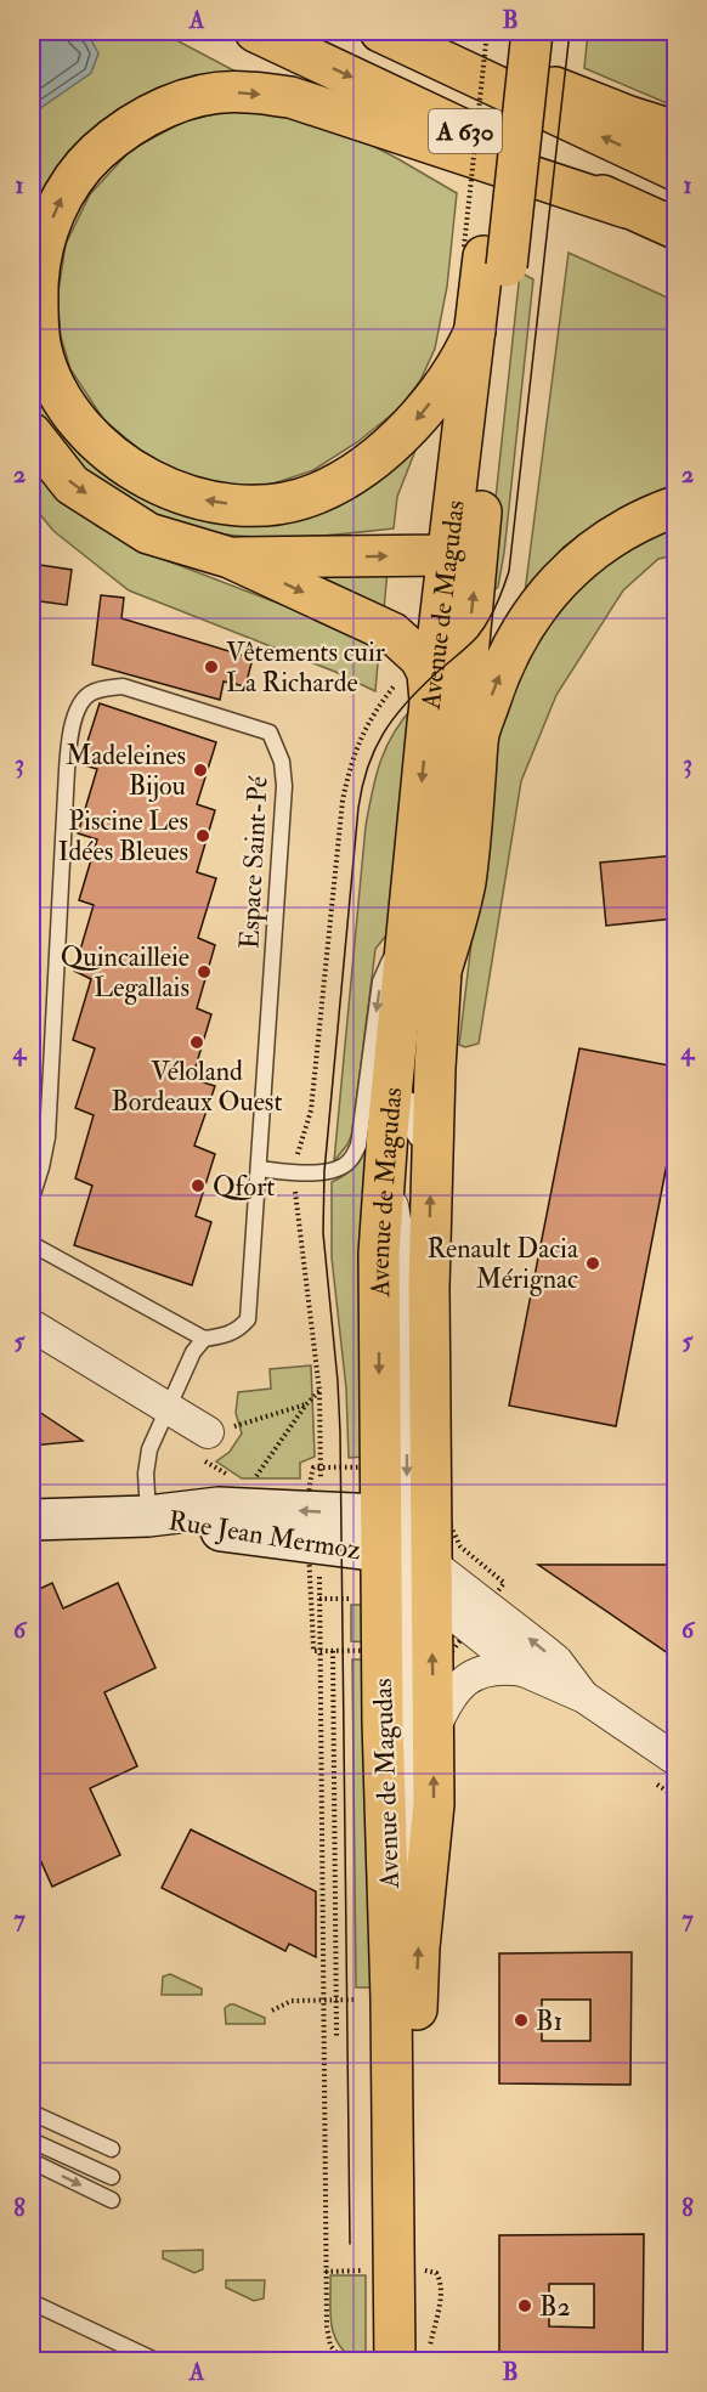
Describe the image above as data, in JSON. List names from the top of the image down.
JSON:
{
  "streets": {
    "main road": ["A 630", "Avenue de Magudas", "Rue Jean Mermoz"],
    "lane": ["Espace Saint-Pé"]
  },
  "crossings": [
    ["Avenue de Magudas", "Rue Jean Mermoz"]
  ],
  "places": [
    "Vêtements cuir La Richarde",
    "Madeleines Bijou",
    "Piscine Les Idées Bleues",
    "Quincailleie Legallais",
    "Véloland Bordeaux Ouest",
    "Qfort",
    "Renault Dacia Mérignac",
    "B1",
    "B2"
  ],
  "grid": {
    "columns": ["A", "B"],
    "rows": [
      "1",
      "2",
      "3",
      "4",
      "5",
      "6",
      "7",
      "8"
    ]
  }
}
